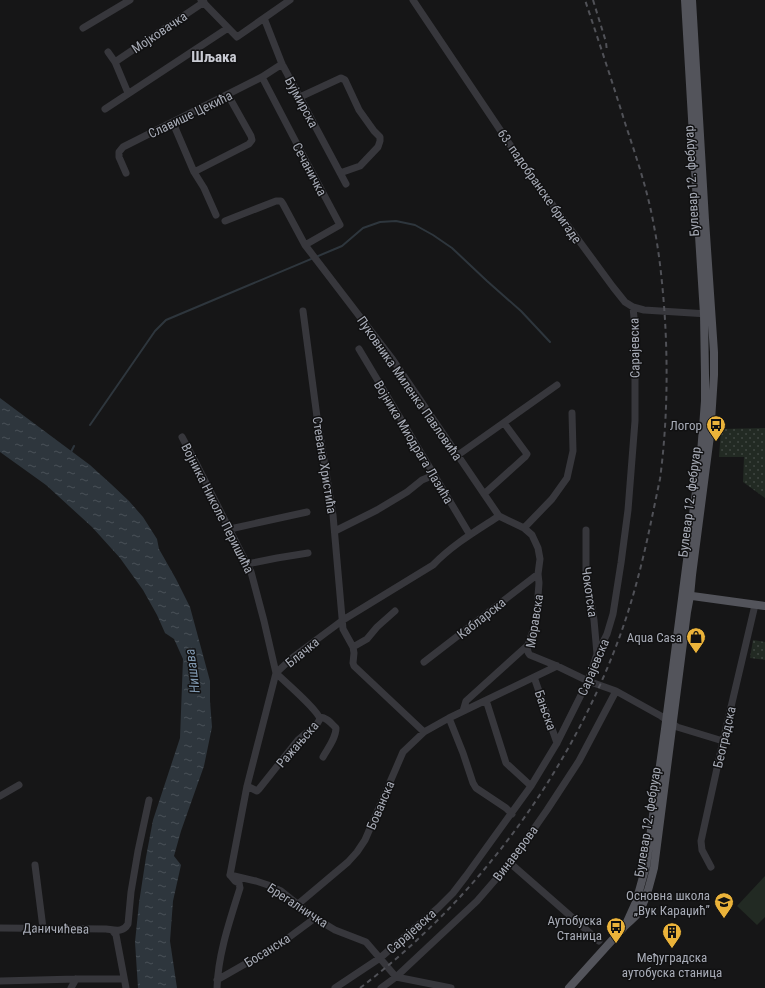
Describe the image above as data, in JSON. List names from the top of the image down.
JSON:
{
  "streets": {
    "main road": ["Булевар 12. фебруар"],
    "street": [
      "Мојковачка",
      "Бујмирска",
      "Славише Цекића",
      "Сечаничка",
      "63. падобранске бригаде",
      "Сарајевска",
      "Пуковника Миленка Павловића",
      "Војника Миодрага Лазића",
      "Стевана Христића",
      "Војника Николе Перишића",
      "Чокотска",
      "Кабларска",
      "Моравска",
      "Блачка",
      "Бањска",
      "Београдска",
      "Ражањска",
      "Бованска",
      "Винаверова",
      "Брегалничка",
      "Даничићева",
      "Босанска"
    ]
  },
  "crossings": [
    ["Бујмирска", "Славише Цекића"],
    ["Славише Цекића", "Сечаничка"],
    ["Сечаничка", "Пуковника Миленка Павловића"],
    ["Булевар 12. фебруар", "Моравска"],
    ["63. падобранске бригаде", "Сарајевска"],
    ["Сарајевска", "Чокотска"],
    ["Сарајевска", "Моравска"],
    ["Сарајевска", "Бањска"],
    ["Сарајевска", "Брегалничка"],
    ["Пуковника Миленка Павловића", "Моравска"],
    ["Пуковника Миленка Павловића", "Блачка"],
    ["Војника Миодрага Лазића", "Блачка"],
    ["Стевана Христића", "Блачка"],
    ["Војника Николе Перишића", "Блачка"],
    ["Војника Николе Перишића", "Ражањска"],
    ["Кабларска", "Моравска"],
    ["Моравска", "Блачка"],
    ["Моравска", "Београдска"],
    ["Моравска", "Бованска"],
    ["Моравска", "Винаверова"],
    ["Блачка", "Ражањска"],
    ["Блачка", "Брегалничка"],
    ["Бањска", "Бованска"],
    ["Бованска", "Брегалничка"],
    ["Винаверова", "Брегалничка"],
    ["Брегалничка", "Босанска"]
  ],
  "districts": ["Шљака"],
  "water": ["Нишава"],
  "places": {
    "bus stop": ["Логор", "Аутобуска Станица"],
    "shop": ["Aqua Casa"],
    "school or university": ["Основна школа „Вук Караџић”"],
    "building": ["Међуградска аутобуска станица"]
  }
}
